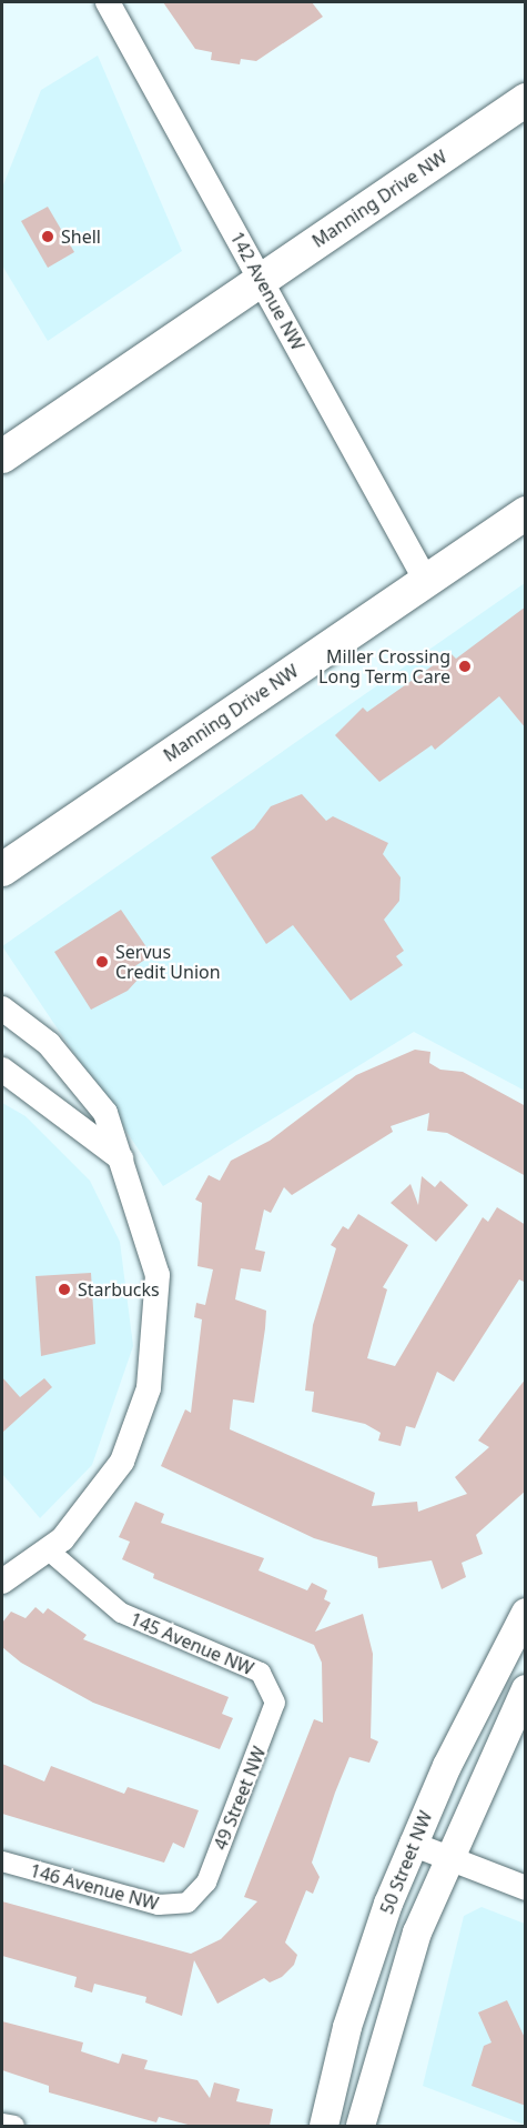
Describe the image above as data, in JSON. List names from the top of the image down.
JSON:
{
  "streets": {
    "main road": ["Manning Drive NW", "50 Street NW"],
    "street": [
      "142 Avenue NW",
      "145 Avenue NW",
      "49 Street NW",
      "146 Avenue NW"
    ]
  },
  "crossings": [
    ["Manning Drive NW", "142 Avenue NW"],
    ["145 Avenue NW", "49 Street NW"],
    ["49 Street NW", "146 Avenue NW"]
  ],
  "places": [
    "Shell",
    "Miller Crossing Long Term Care",
    "Servus Credit Union",
    "Starbucks"
  ]
}
